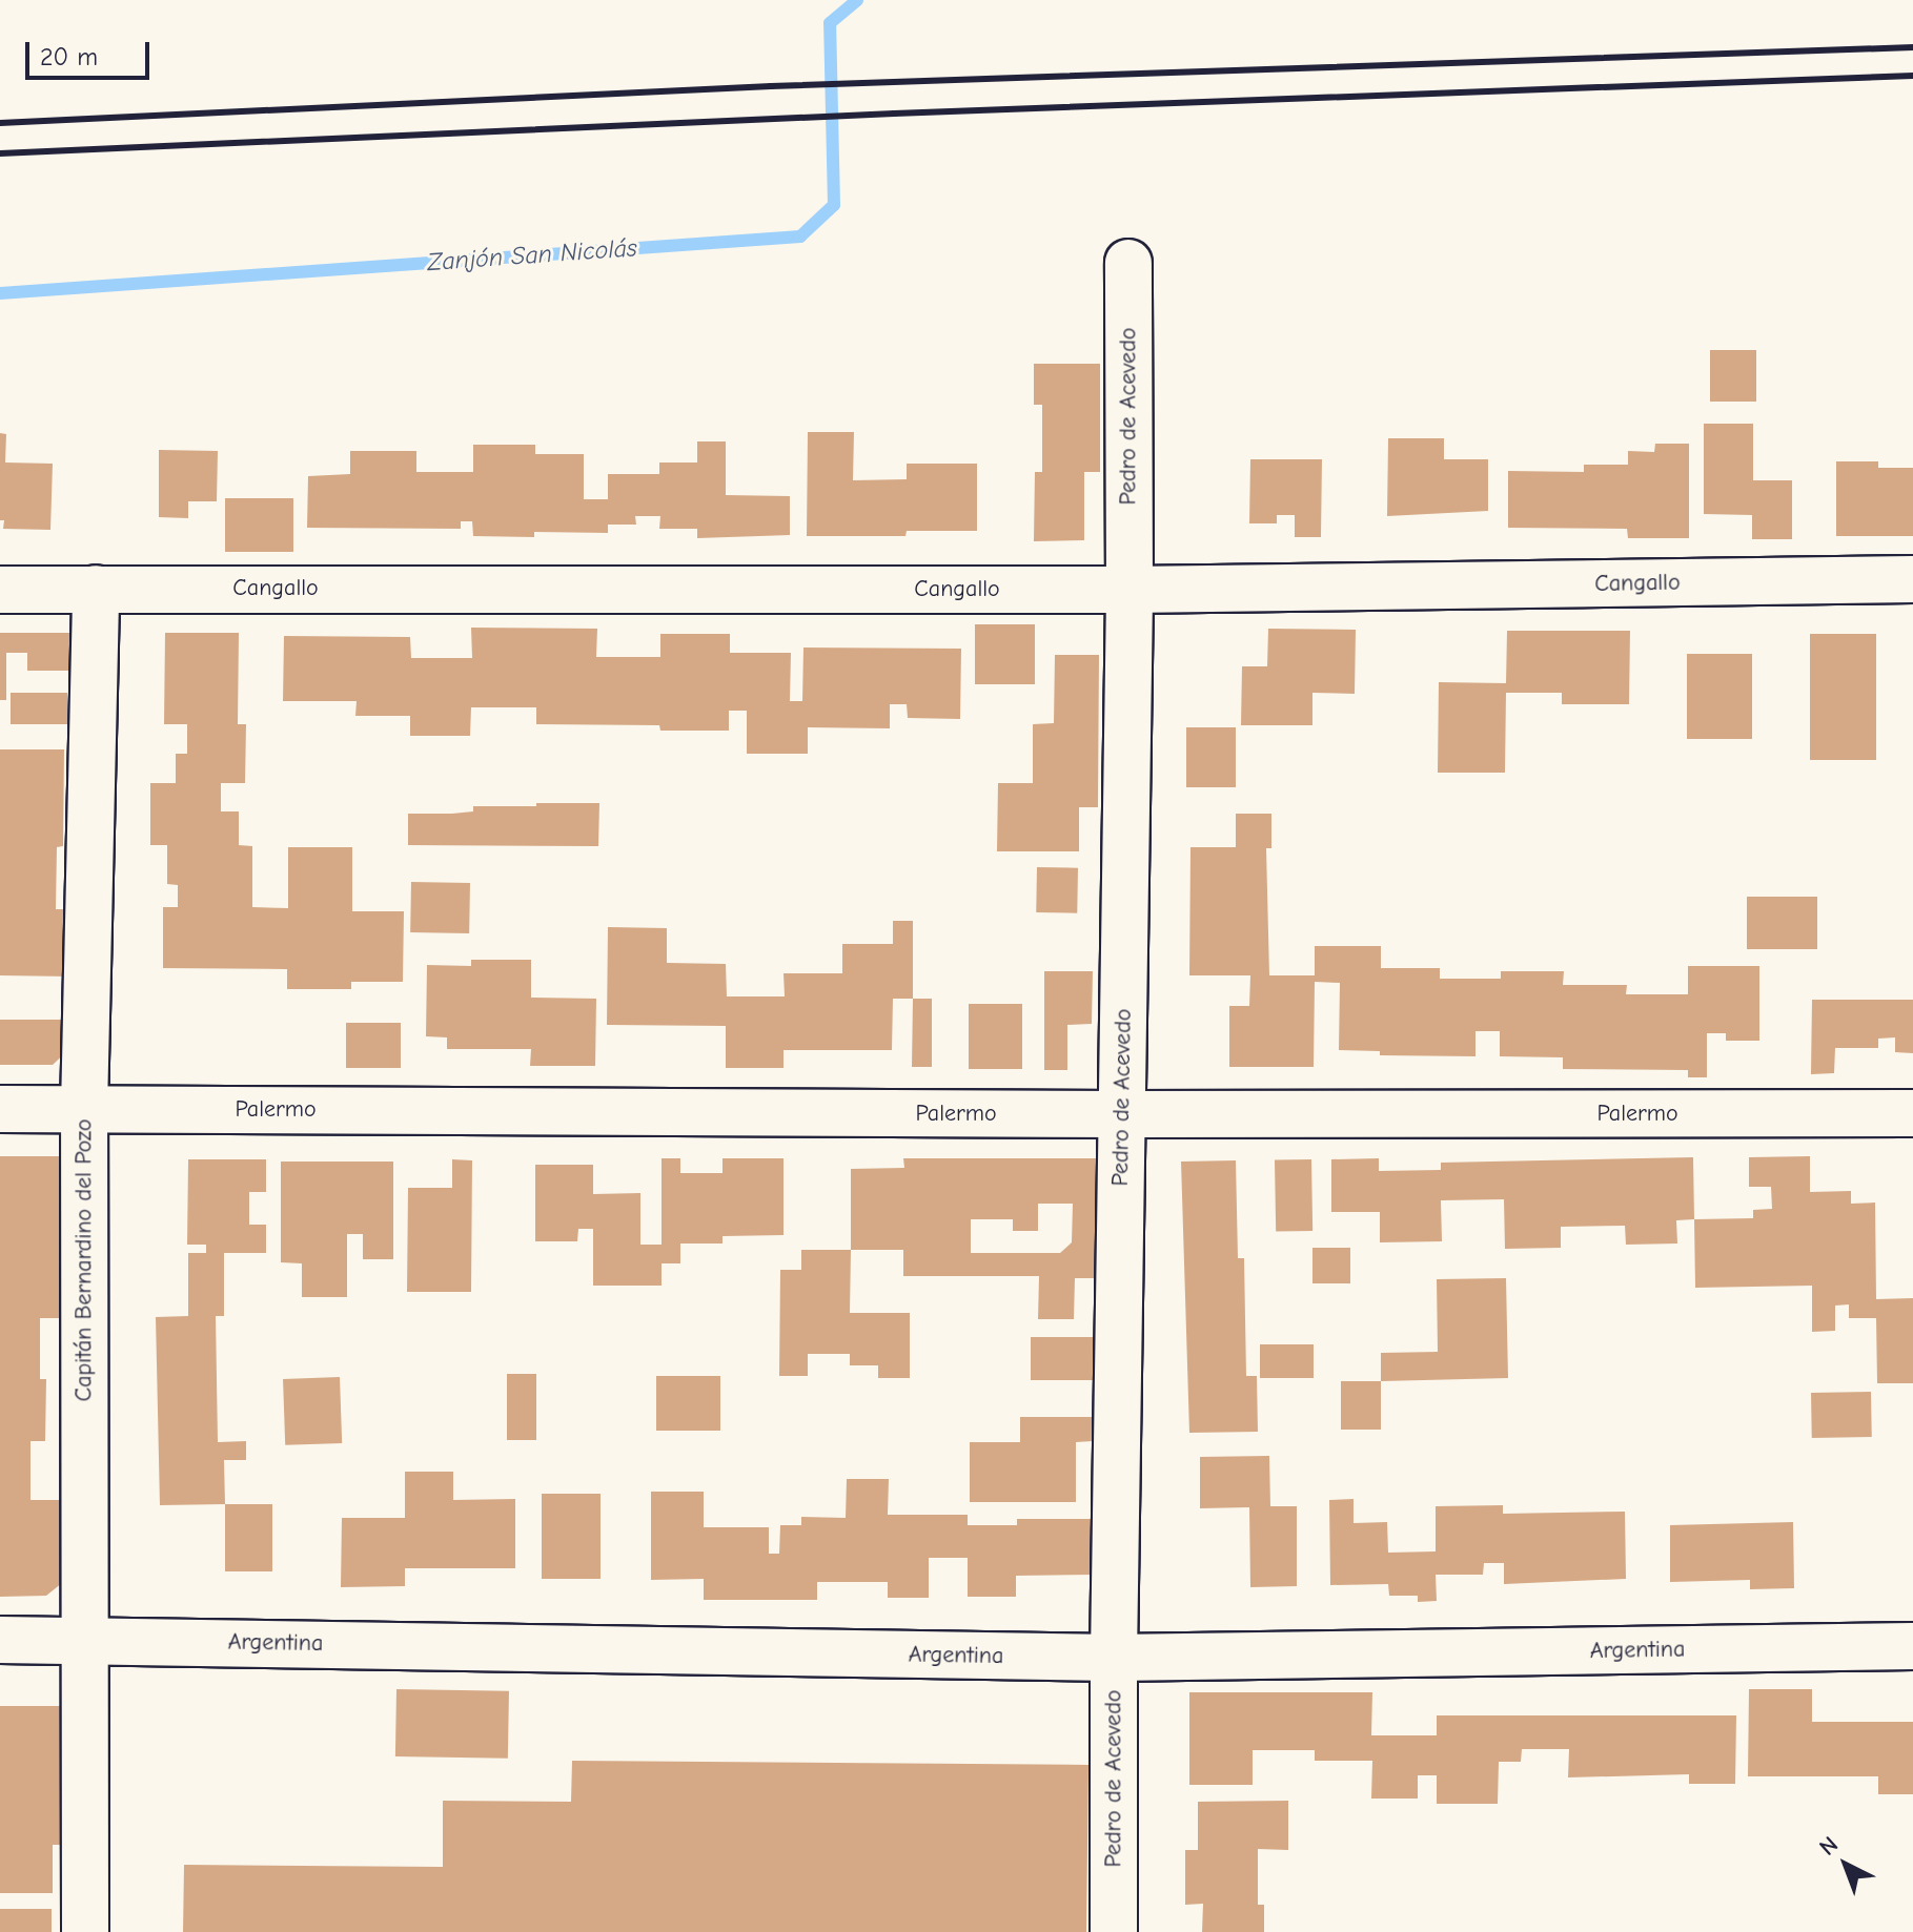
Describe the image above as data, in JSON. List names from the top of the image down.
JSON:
{
  "streets": {
    "street": [
      "Pedro de Acevedo",
      "Cangallo",
      "Palermo",
      "Capitán Bernardino del Pozo",
      "Argentina"
    ]
  },
  "crossings": [
    ["Pedro de Acevedo", "Cangallo"],
    ["Pedro de Acevedo", "Palermo"],
    ["Pedro de Acevedo", "Argentina"],
    ["Cangallo", "Capitán Bernardino del Pozo"],
    ["Palermo", "Capitán Bernardino del Pozo"],
    ["Capitán Bernardino del Pozo", "Argentina"]
  ],
  "water": ["Zanjón San Nicolás"],
  "scale_bar": "20 m",
  "north": "top left"
}
